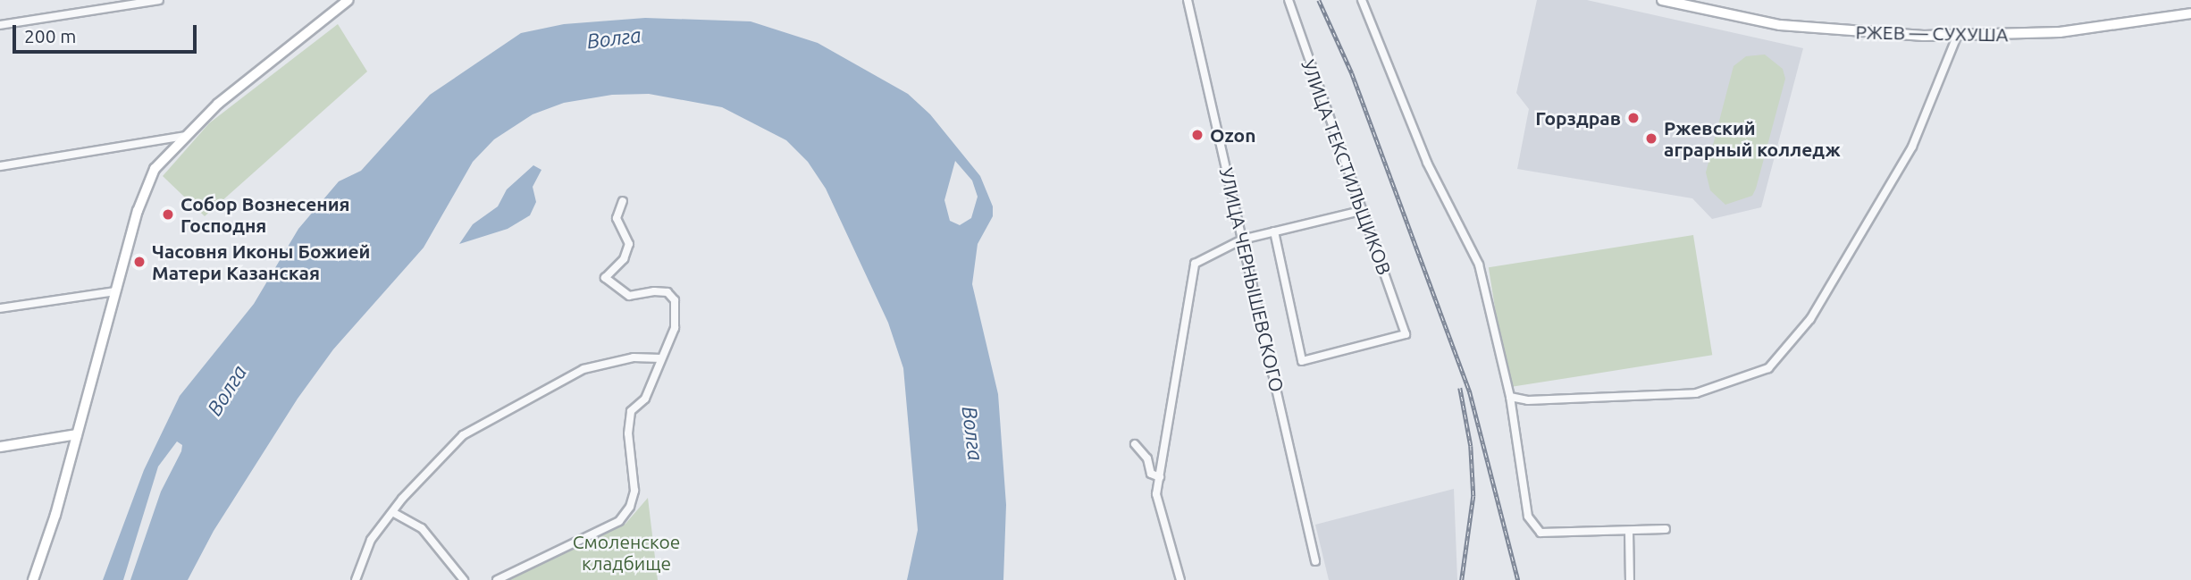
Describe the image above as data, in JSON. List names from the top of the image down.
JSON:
{
  "streets": {
    "main road": ["РЖЕВ — СУХУША"],
    "street": ["УЛИЦА ТЕКСТИЛЬЩИКОВ", "УЛИЦА ЧЕРНЫШЕВСКОГО"]
  },
  "water": ["Волга"],
  "parks": ["Смоленское кладбище"],
  "places": [
    "Горздрав",
    "Ozon",
    "Ржевский аграрный колледж",
    "Собор Вознесения Господня",
    "Часовня Иконы Божией Матери Казанская"
  ],
  "scale_bar": "200 m"
}
